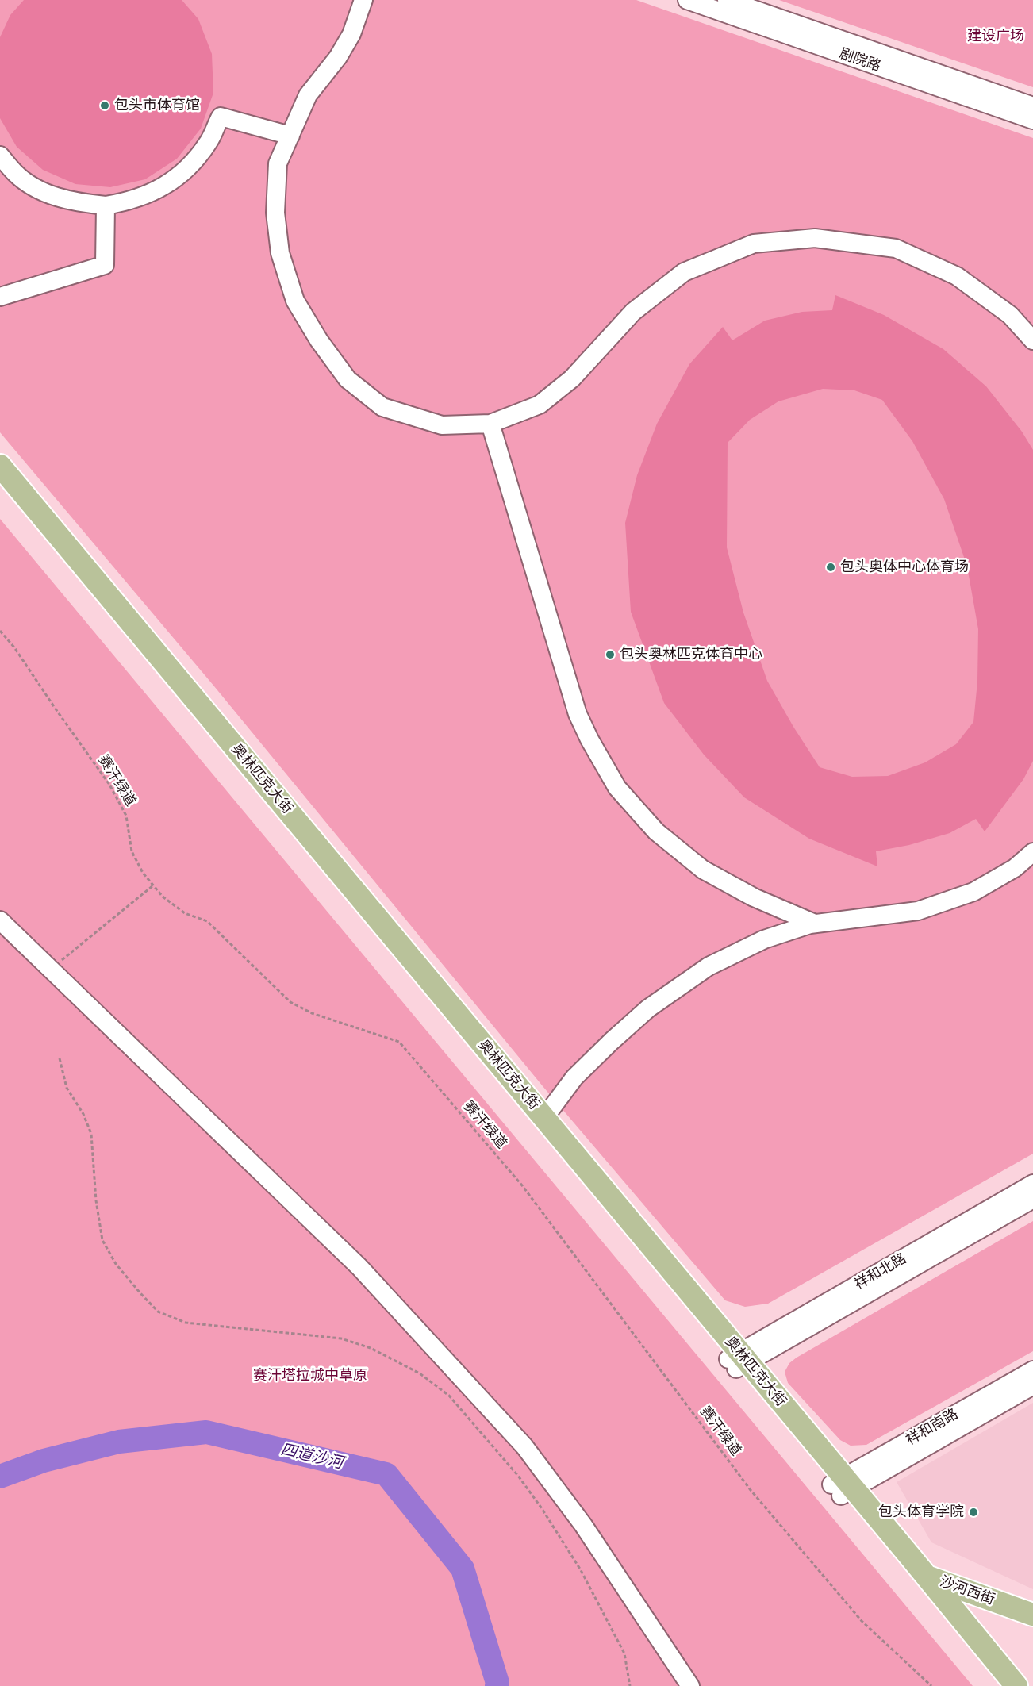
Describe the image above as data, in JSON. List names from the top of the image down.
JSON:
{
  "streets": {
    "main road": ["奥林匹克大街", "沙河西街"],
    "street": ["剧院路", "祥和北路", "祥和南路"],
    "path": ["赛汗绿道"]
  },
  "crossings": [
    ["奥林匹克大街", "祥和北路"],
    ["奥林匹克大街", "祥和南路"],
    ["奥林匹克大街", "沙河西街"]
  ],
  "water": ["四道沙河"],
  "parks": ["建设广场", "赛汗塔拉城中草原"],
  "places": [
    "包头市体育馆",
    "包头奥体中心体育场",
    "包头奥林匹克体育中心",
    "包头体育学院"
  ]
}
